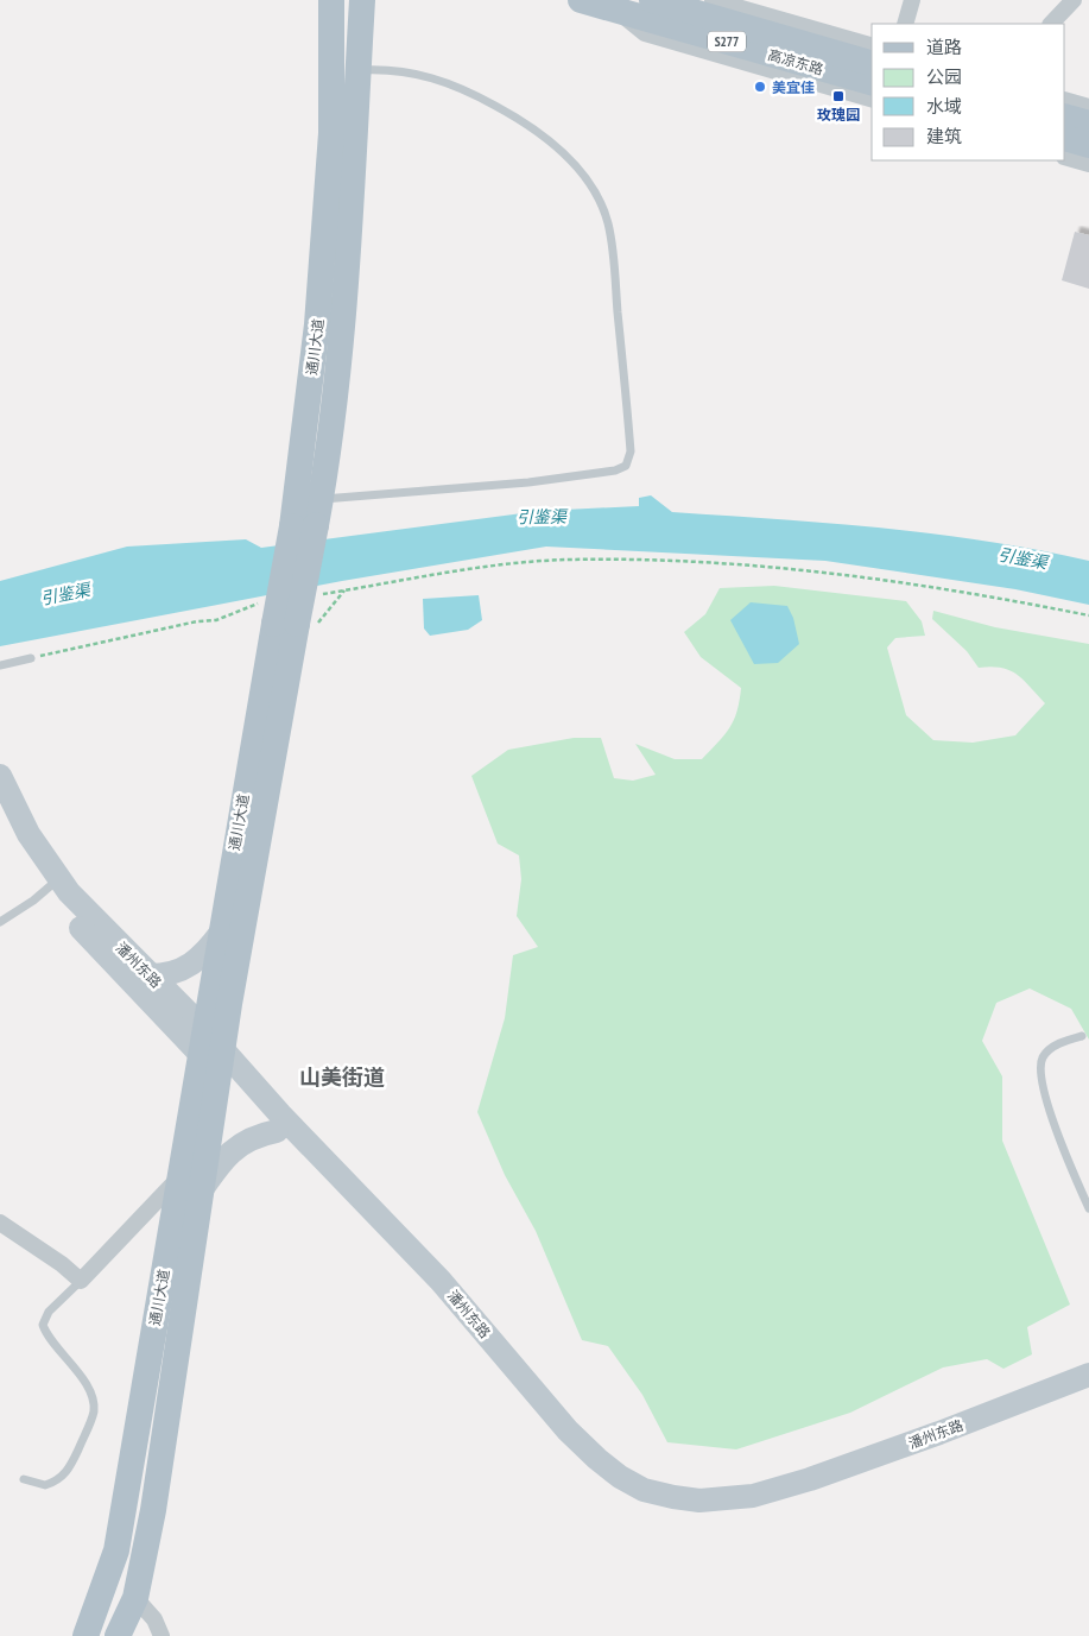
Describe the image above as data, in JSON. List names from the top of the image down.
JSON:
{
  "streets": {
    "main road": [
      "S277",
      "高凉东路",
      "通川大道",
      "潘州东路"
    ]
  },
  "crossings": [
    ["通川大道", "潘州东路"]
  ],
  "districts": ["山美街道"],
  "water": ["引鉴渠"],
  "places": {
    "other": ["美宜佳"],
    "transit": ["玫瑰园"]
  },
  "legend": [
    "道路",
    "公园",
    "水域",
    "建筑"
  ]
}
